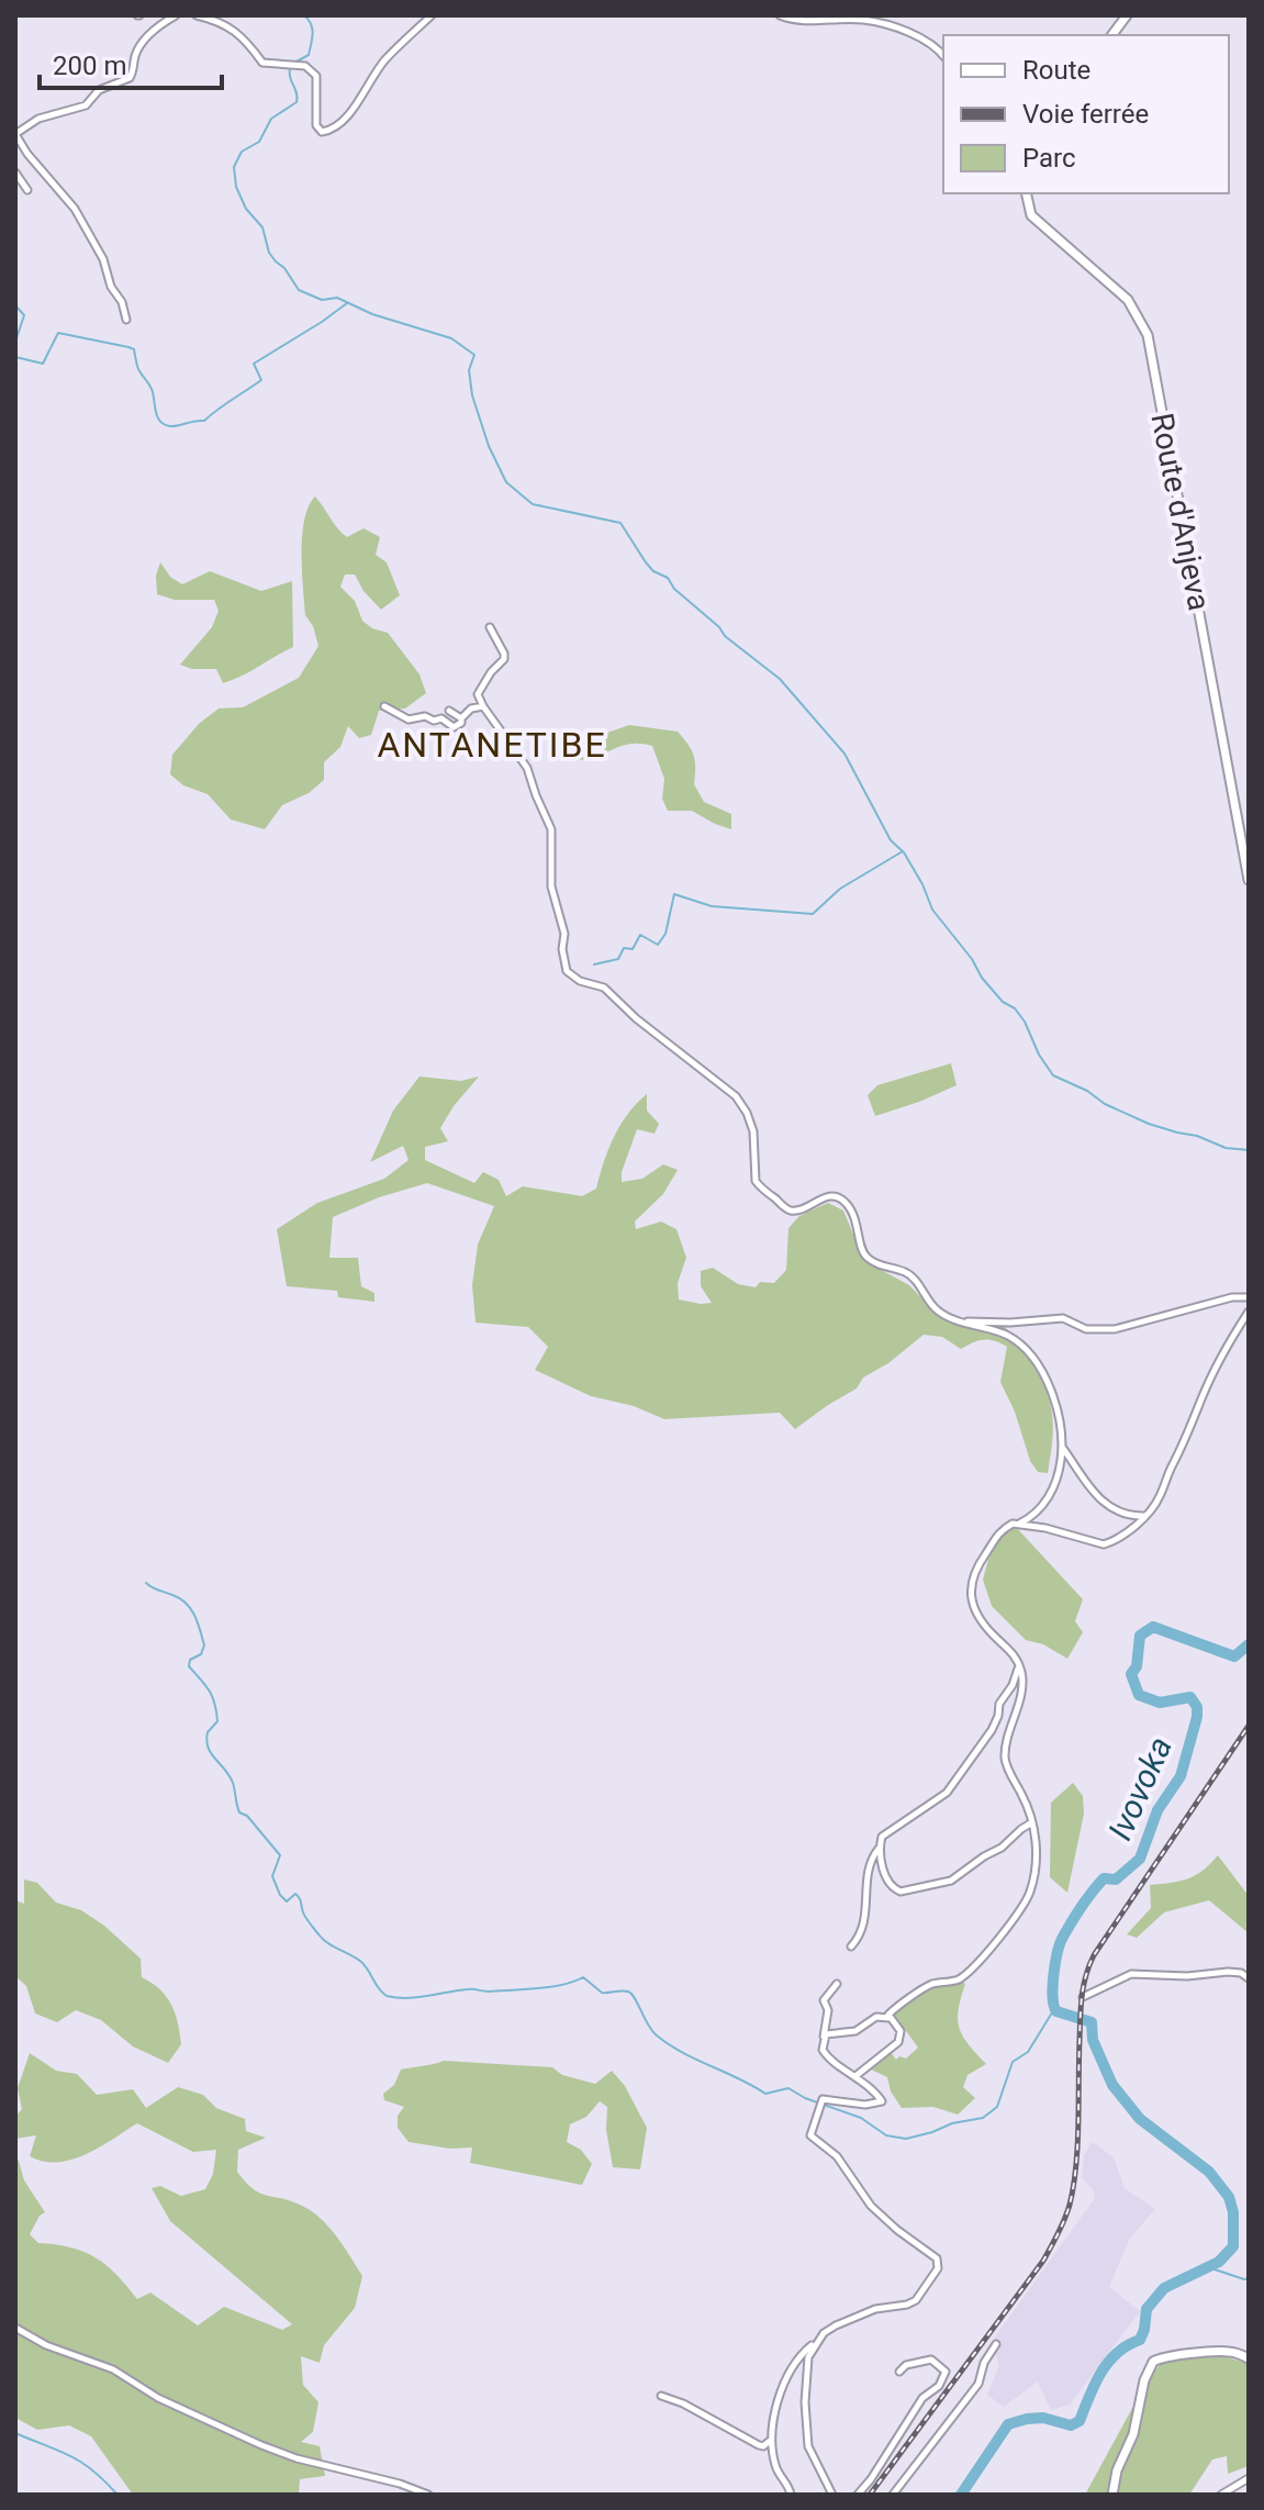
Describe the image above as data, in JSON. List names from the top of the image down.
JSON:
{
  "streets": {
    "street": ["Route d'Anjeva"]
  },
  "districts": ["ANTANETIBE"],
  "water": ["Ivovoka"],
  "legend": ["Route", "Voie ferrée", "Parc"],
  "scale_bar": "200 m"
}
